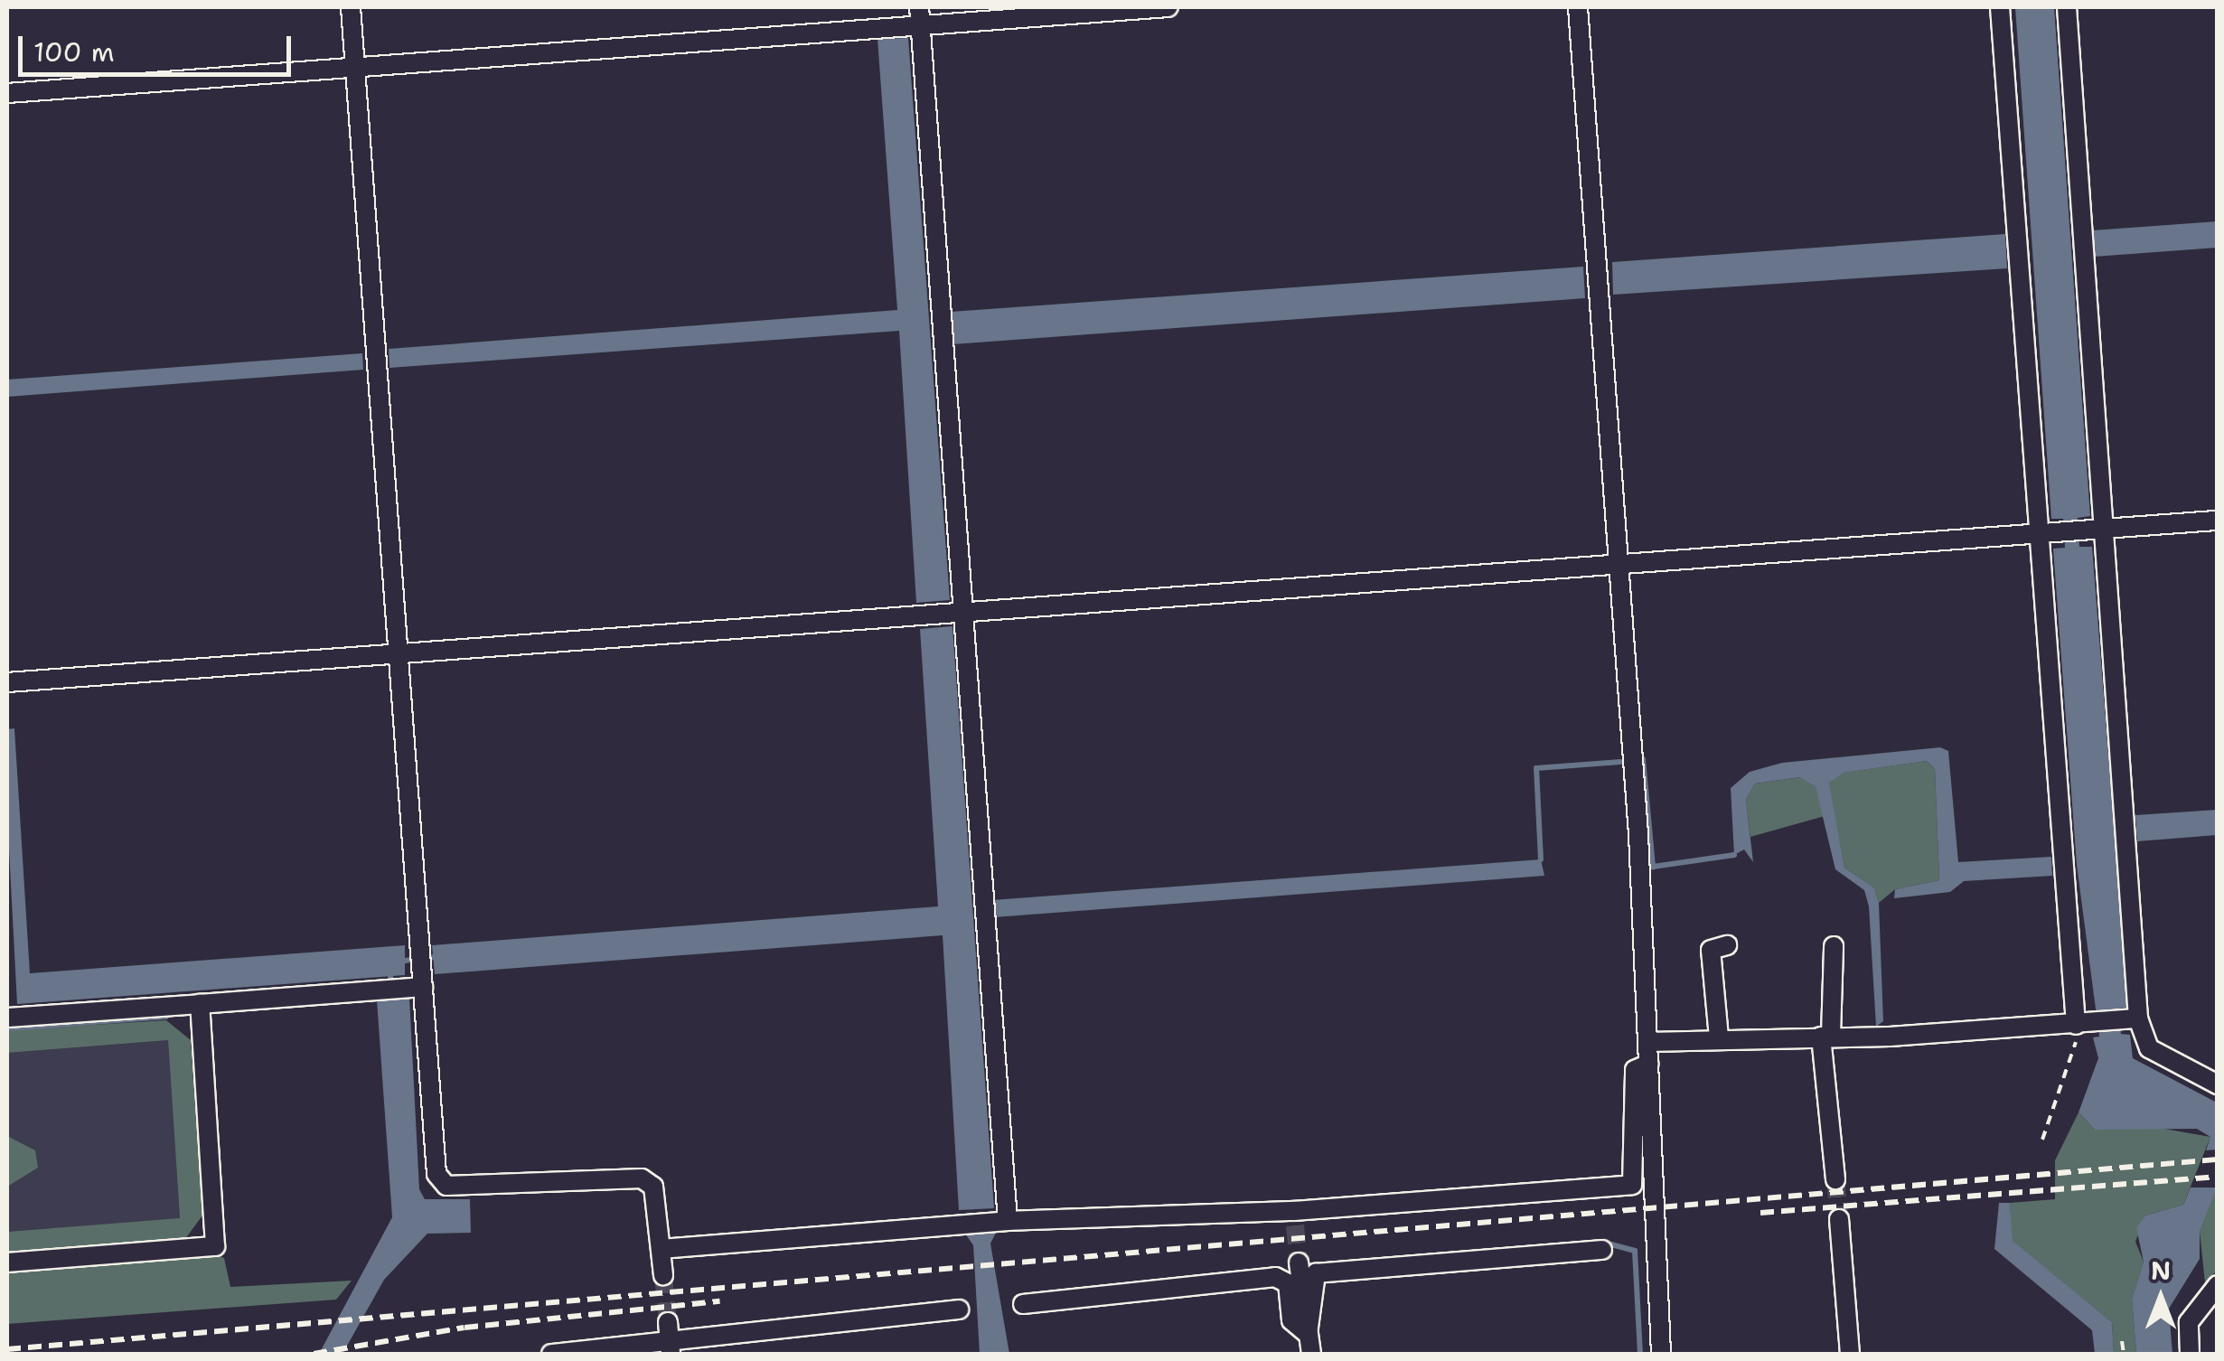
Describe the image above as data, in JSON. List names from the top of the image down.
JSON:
{
  "scale_bar": "100 m",
  "north": "top"
}
